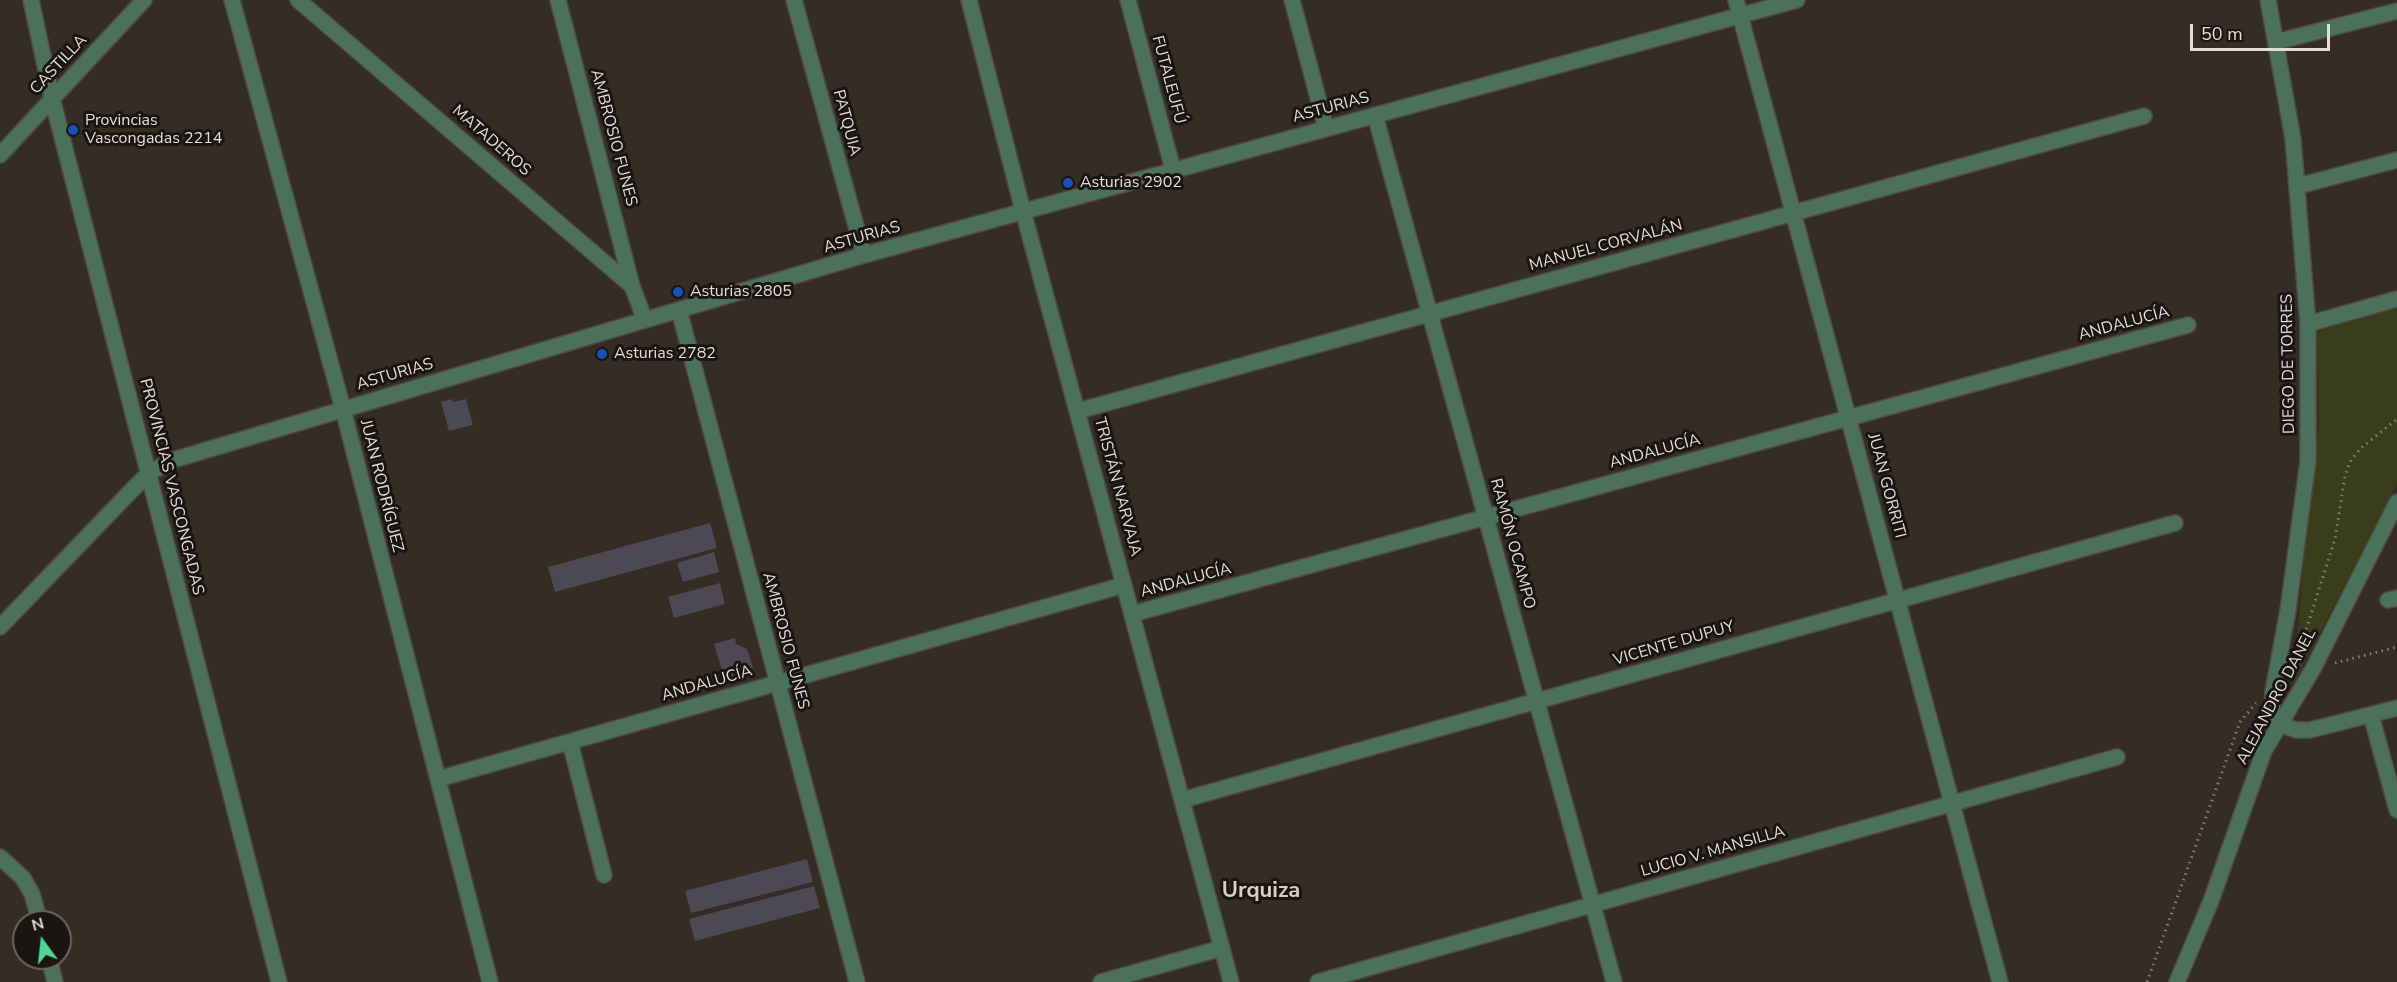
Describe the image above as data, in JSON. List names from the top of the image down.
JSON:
{
  "streets": {
    "street": [
      "CASTILLA",
      "FUTALEUFÚ",
      "ASTURIAS",
      "PATQUIA",
      "AMBROSIO FUNES",
      "MATADEROS",
      "MANUEL CORVALÁN",
      "ANDALUCÍA",
      "DIEGO DE TORRES",
      "JUAN RODRÍGUEZ",
      "JUAN GORRITI",
      "PROVINCIAS VASCONGADAS",
      "TRISTÁN NARVAJA",
      "RAMÓN OCAMPO",
      "VICENTE DUPUY",
      "ALEJANDRO DANEL",
      "LUCIO V. MANSILLA"
    ]
  },
  "crossings": [
    ["CASTILLA", "PROVINCIAS VASCONGADAS"],
    ["FUTALEUFÚ", "ASTURIAS"],
    ["ASTURIAS", "PATQUIA"],
    ["ASTURIAS", "AMBROSIO FUNES"],
    ["ASTURIAS", "MATADEROS"],
    ["ASTURIAS", "JUAN RODRÍGUEZ"],
    ["ASTURIAS", "JUAN GORRITI"],
    ["ASTURIAS", "PROVINCIAS VASCONGADAS"],
    ["ASTURIAS", "TRISTÁN NARVAJA"],
    ["ASTURIAS", "RAMÓN OCAMPO"],
    ["AMBROSIO FUNES", "MATADEROS"],
    ["AMBROSIO FUNES", "ANDALUCÍA"],
    ["MANUEL CORVALÁN", "JUAN GORRITI"],
    ["MANUEL CORVALÁN", "TRISTÁN NARVAJA"],
    ["MANUEL CORVALÁN", "RAMÓN OCAMPO"],
    ["ANDALUCÍA", "JUAN RODRÍGUEZ"],
    ["ANDALUCÍA", "JUAN GORRITI"],
    ["ANDALUCÍA", "TRISTÁN NARVAJA"],
    ["ANDALUCÍA", "RAMÓN OCAMPO"],
    ["DIEGO DE TORRES", "ALEJANDRO DANEL"],
    ["JUAN GORRITI", "VICENTE DUPUY"],
    ["JUAN GORRITI", "LUCIO V. MANSILLA"],
    ["TRISTÁN NARVAJA", "VICENTE DUPUY"],
    ["RAMÓN OCAMPO", "VICENTE DUPUY"],
    ["RAMÓN OCAMPO", "LUCIO V. MANSILLA"]
  ],
  "districts": ["Urquiza"],
  "places": [
    "Provincias Vascongadas 2214",
    "Asturias 2902",
    "Asturias 2805",
    "Asturias 2782"
  ],
  "scale_bar": "50 m",
  "north": "top"
}
